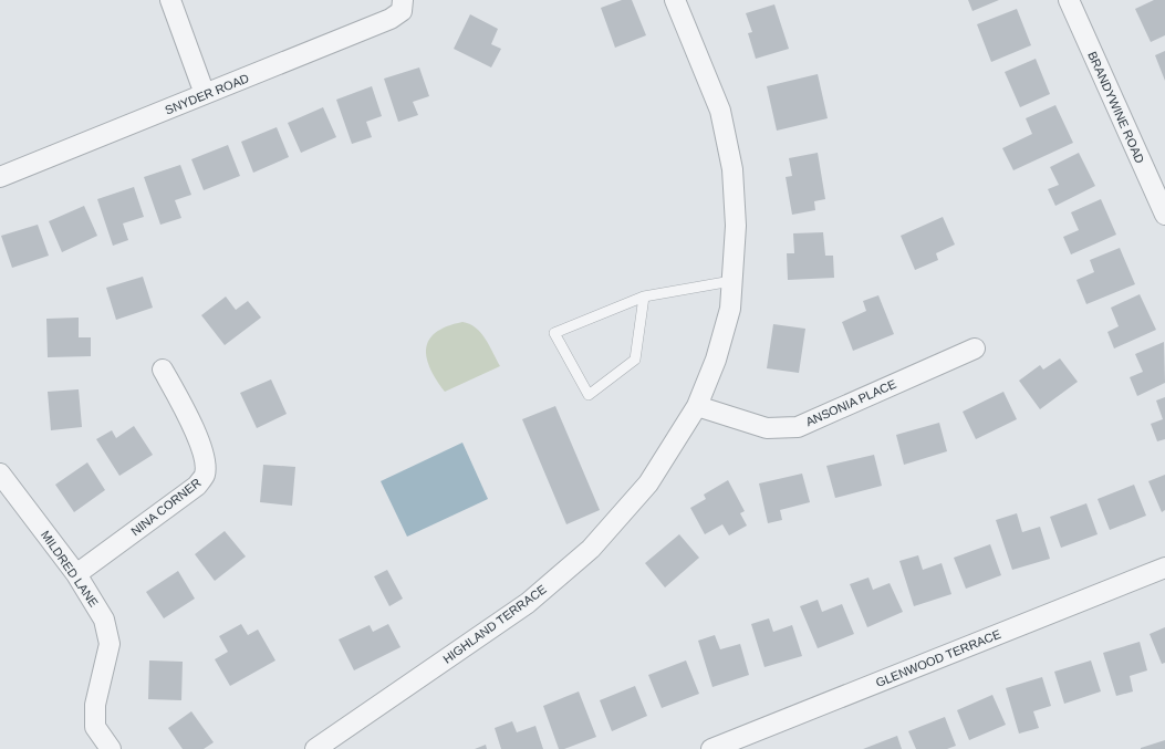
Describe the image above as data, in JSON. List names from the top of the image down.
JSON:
{
  "streets": {
    "street": [
      "SNYDER ROAD",
      "BRANDYWINE ROAD",
      "ANSONIA PLACE",
      "NINA CORNER",
      "MILDRED LANE",
      "HIGHLAND TERRACE",
      "GLENWOOD TERRACE"
    ]
  },
  "crossings": [
    ["ANSONIA PLACE", "HIGHLAND TERRACE"],
    ["NINA CORNER", "MILDRED LANE"]
  ]
}
